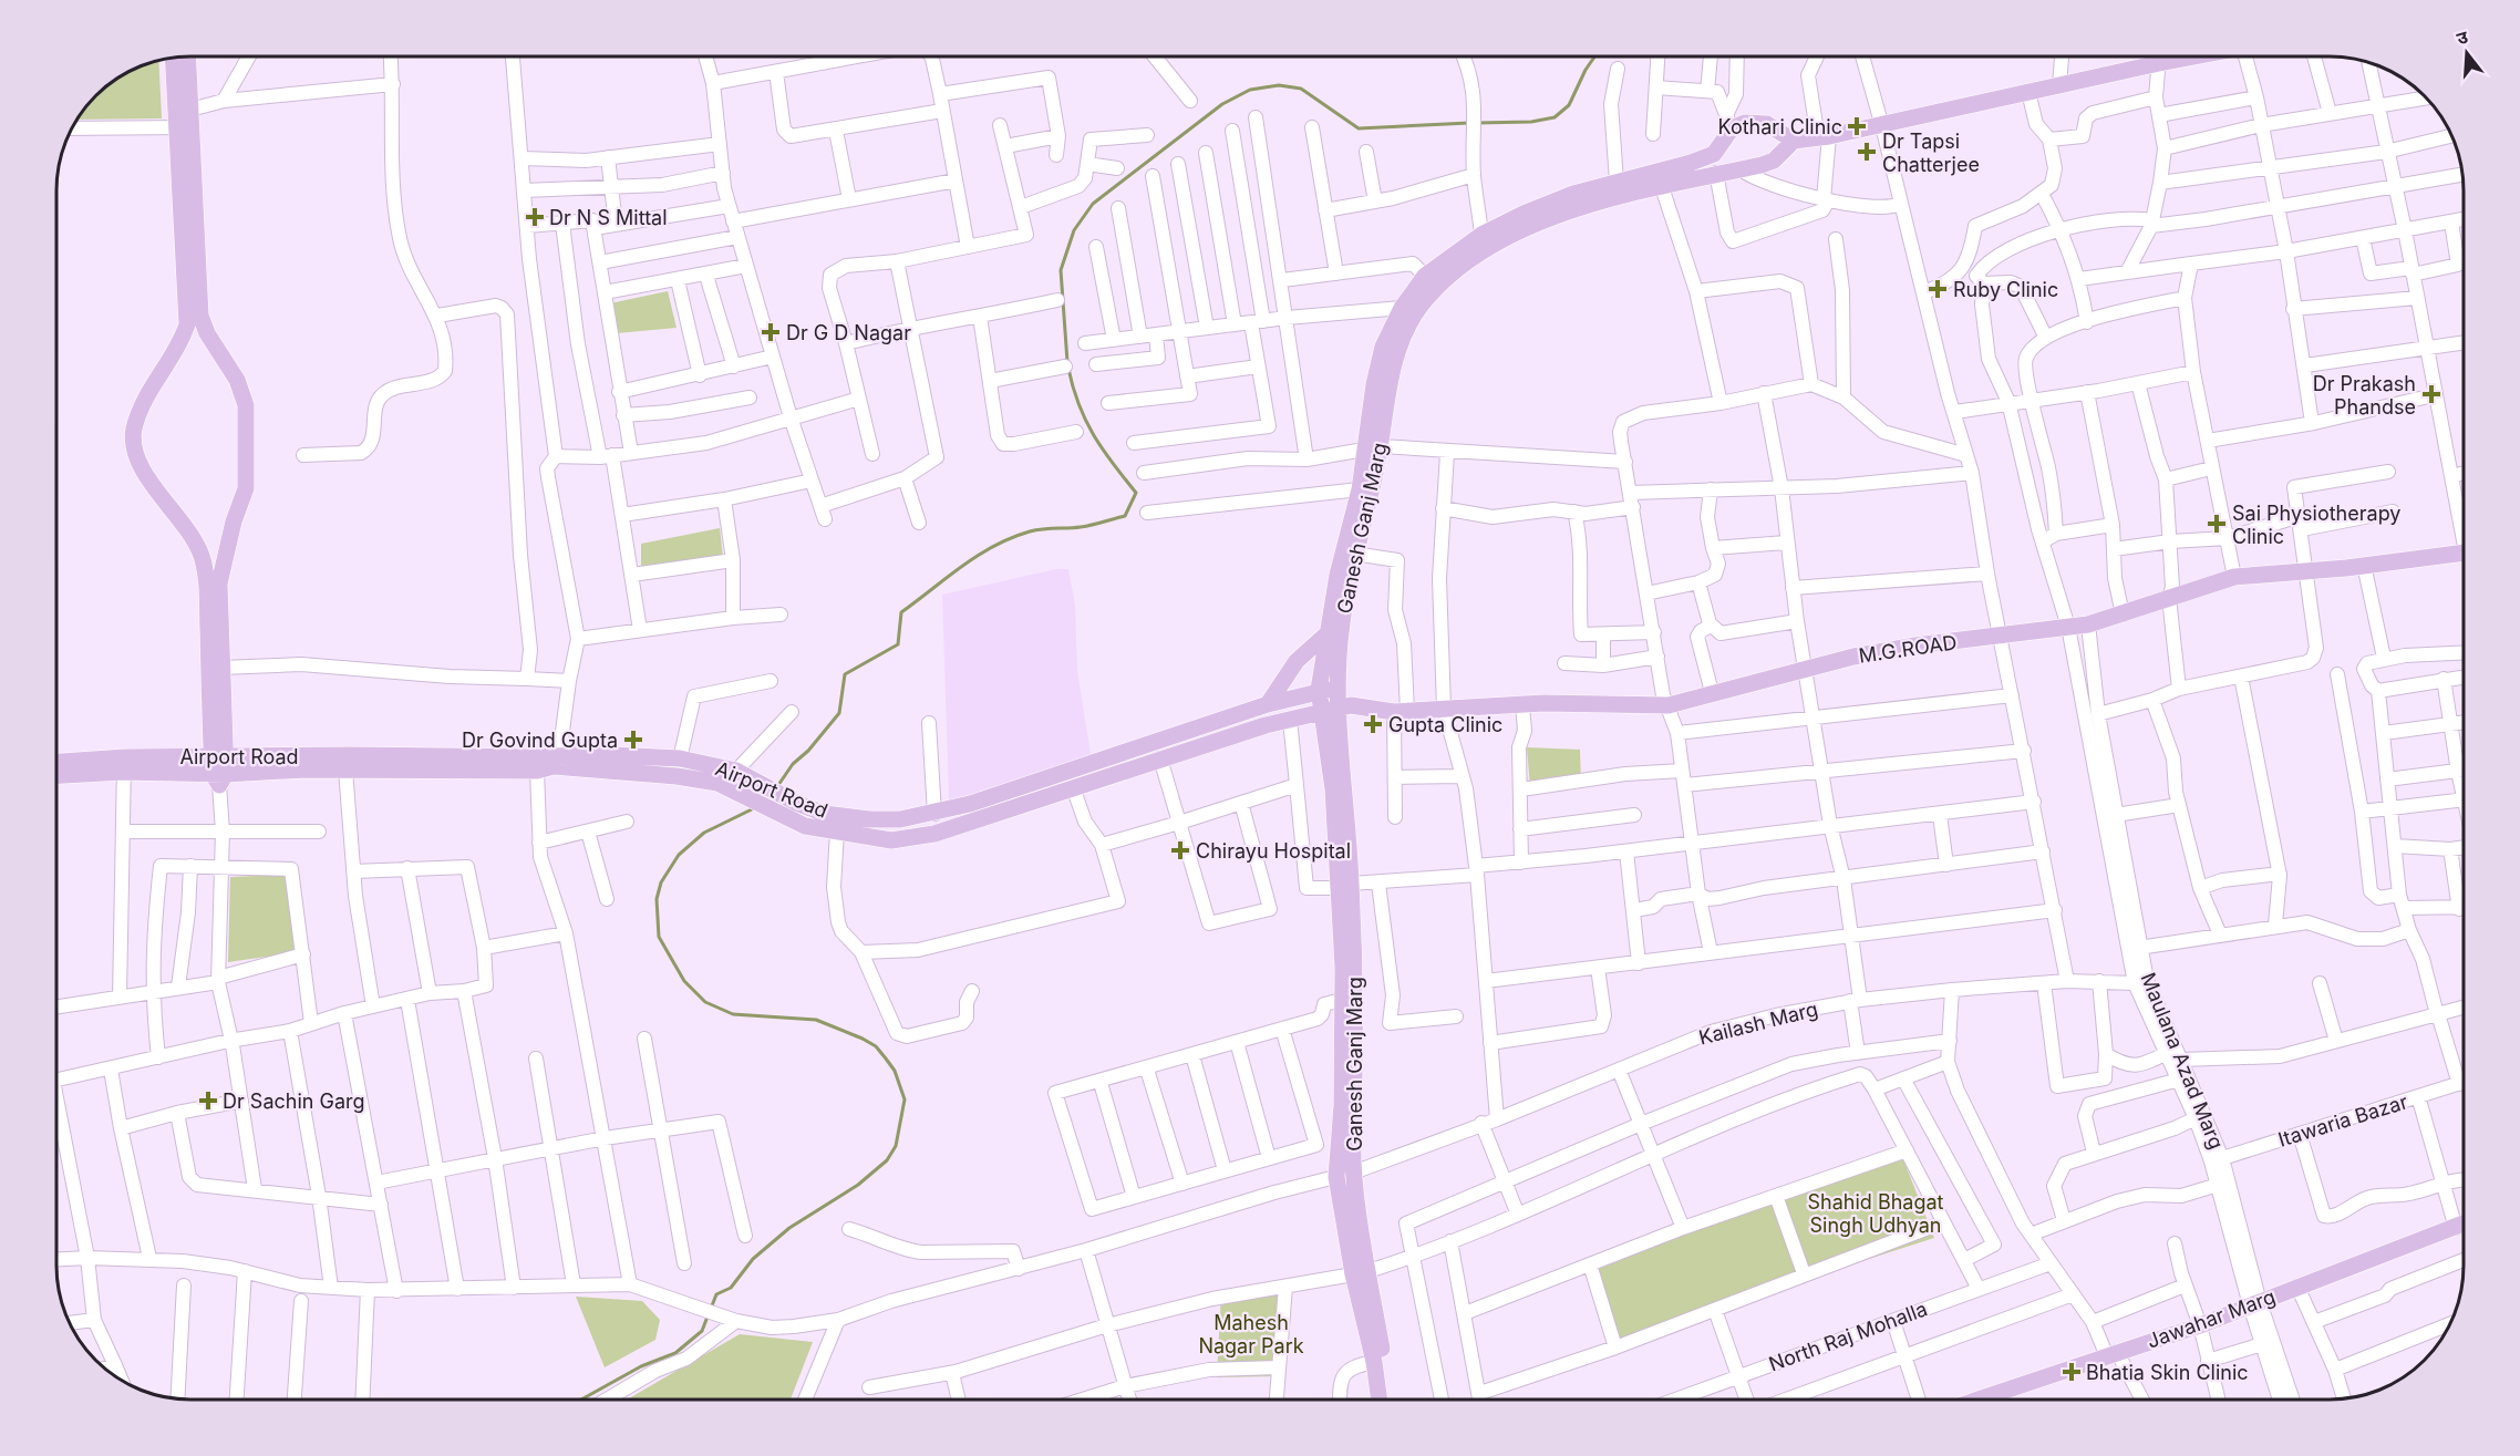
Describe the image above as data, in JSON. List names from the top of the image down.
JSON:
{
  "streets": {
    "main road": [
      "Ganesh Ganj Marg",
      "M.G.ROAD",
      "Airport Road",
      "Jawahar Marg"
    ],
    "street": [
      "Kailash Marg",
      "Maulana Azad Marg",
      "Itawaria Bazar",
      "North Raj Mohalla"
    ]
  },
  "crossings": [
    ["Ganesh Ganj Marg", "M.G.ROAD"],
    ["Ganesh Ganj Marg", "Airport Road"],
    ["Ganesh Ganj Marg", "Kailash Marg"],
    ["M.G.ROAD", "Airport Road"],
    ["M.G.ROAD", "Maulana Azad Marg"],
    ["Kailash Marg", "Maulana Azad Marg"],
    ["Maulana Azad Marg", "Itawaria Bazar"],
    ["Maulana Azad Marg", "Jawahar Marg"]
  ],
  "parks": ["Shahid Bhagat Singh Udhyan", "Mahesh Nagar Park"],
  "places": {
    "health": [
      "Kothari Clinic",
      "Dr Tapsi Chatterjee",
      "Dr N S Mittal",
      "Ruby Clinic",
      "Dr G D Nagar",
      "Dr Prakash Phandse",
      "Sai Physiotherapy Clinic",
      "Gupta Clinic",
      "Dr Govind Gupta",
      "Chirayu Hospital",
      "Dr Sachin Garg",
      "Bhatia Skin Clinic"
    ]
  },
  "north": "top"
}
